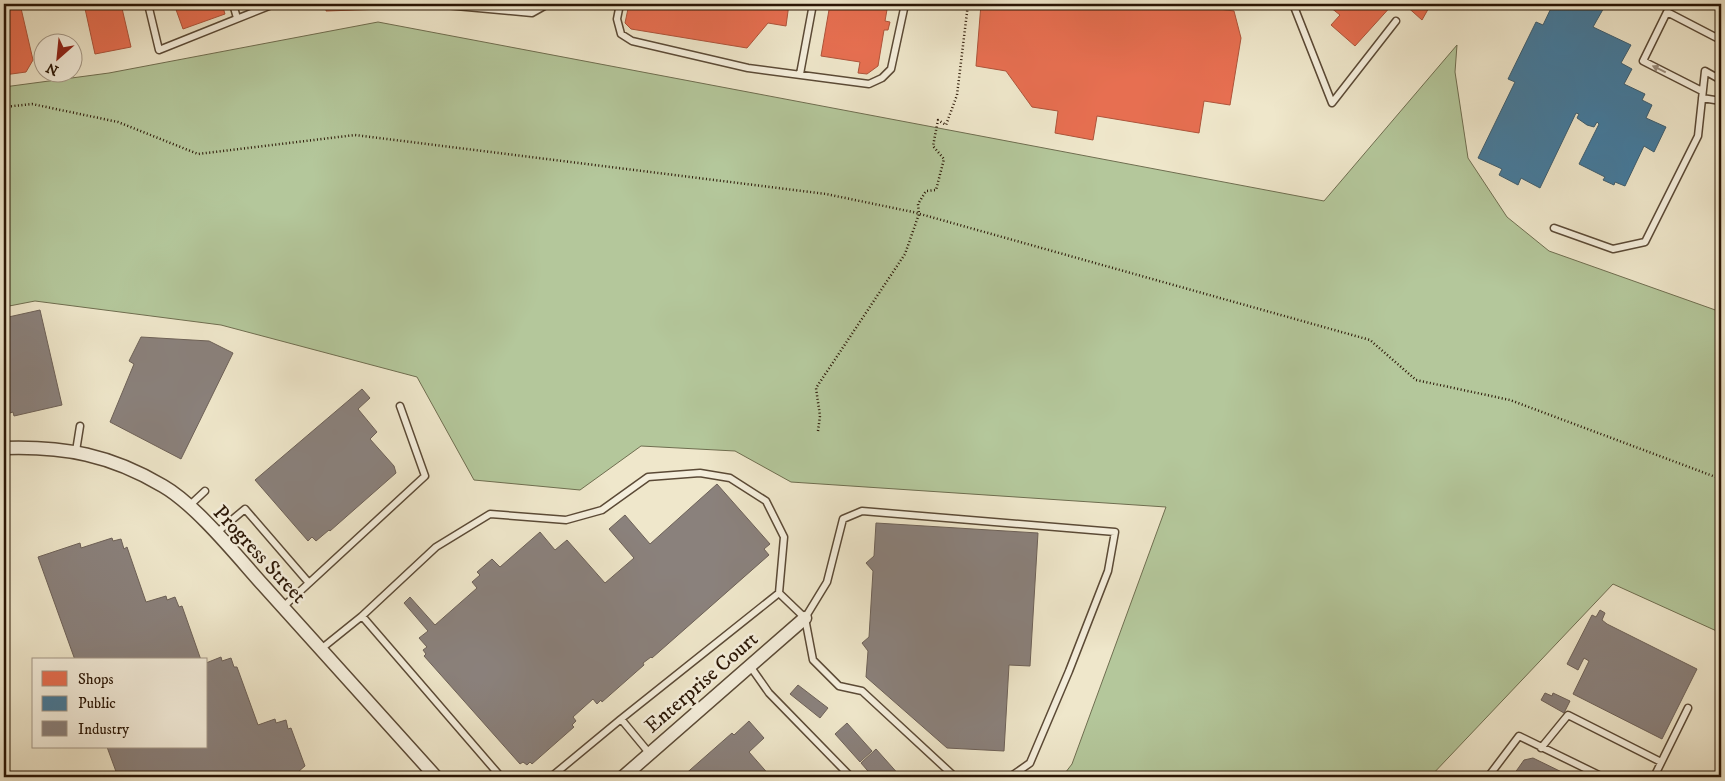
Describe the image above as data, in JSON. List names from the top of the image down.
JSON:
{
  "streets": {
    "street": ["Progress Street", "Enterprise Court"]
  },
  "legend": ["Shops", "Public", "Industry"],
  "north": "bottom left"
}
